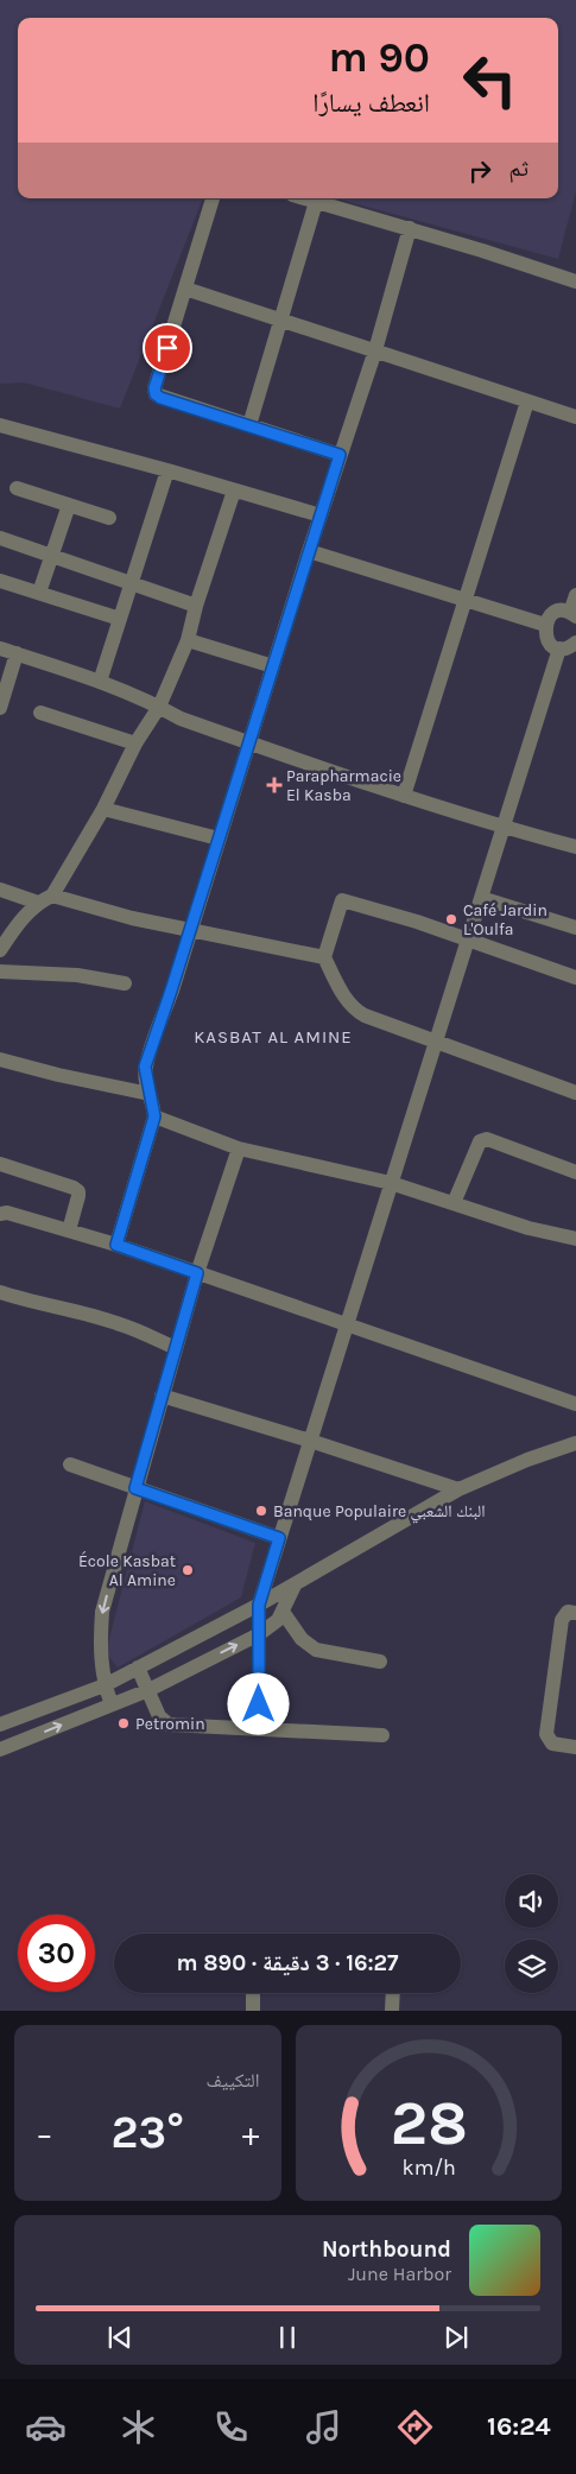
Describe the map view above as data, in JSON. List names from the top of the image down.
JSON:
{
  "districts": ["KASBAT AL AMINE"],
  "places": {
    "health": ["Parapharmacie El Kasba"],
    "other": [
      "Café Jardin L'Oulfa",
      "Banque Populaire البنك الشعبي",
      "École Kasbat Al Amine",
      "Petromin"
    ]
  },
  "page": {
    "turn": ["90 m", "انعطف يسارًا"],
    "then": "ثم",
    "limit": "30",
    "trip": "16:27 · 3 دقيقة · 890 m",
    "tile": "التكييف",
    "heat": ["−", "23°", "+"],
    "song": ["Northbound", "June Harbor"],
    "tabs": "16:24",
    "gauge": ["28", "km/h"]
  }
}
